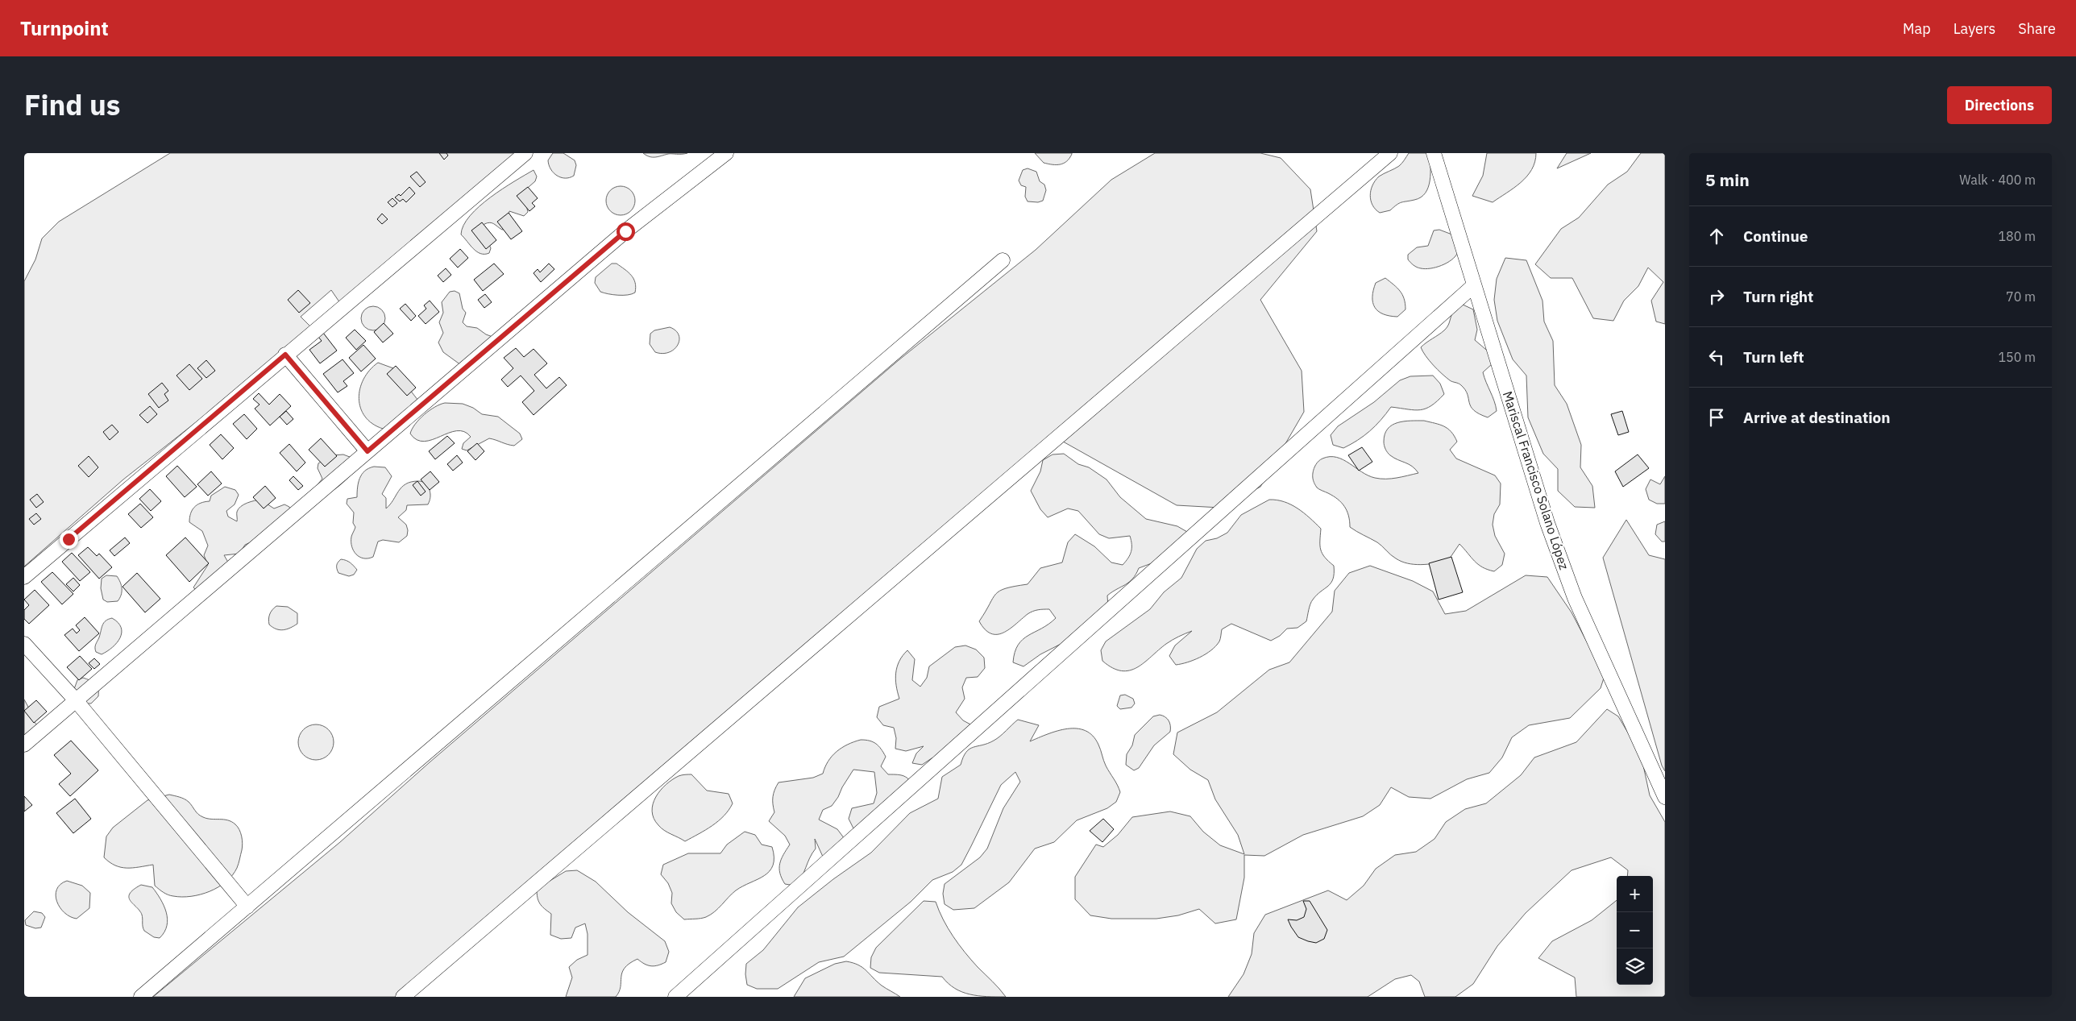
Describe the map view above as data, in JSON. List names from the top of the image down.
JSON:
{
  "streets": {
    "street": ["Mariscal Francisco Solano López"]
  },
  "page": {
    "header": "Turnpoint",
    "nav": ["Map", "Layers", "Share"],
    "title": "Find us",
    "buttons": "Directions",
    "heading": ["5 min", "Walk · 400 m"],
    "list": [
      ["Continue", "180 m"],
      ["Turn right", "70 m"],
      ["Turn left", "150 m"],
      "Arrive at destination"
    ],
    "map_buttons": ["+", "−"]
  }
}
